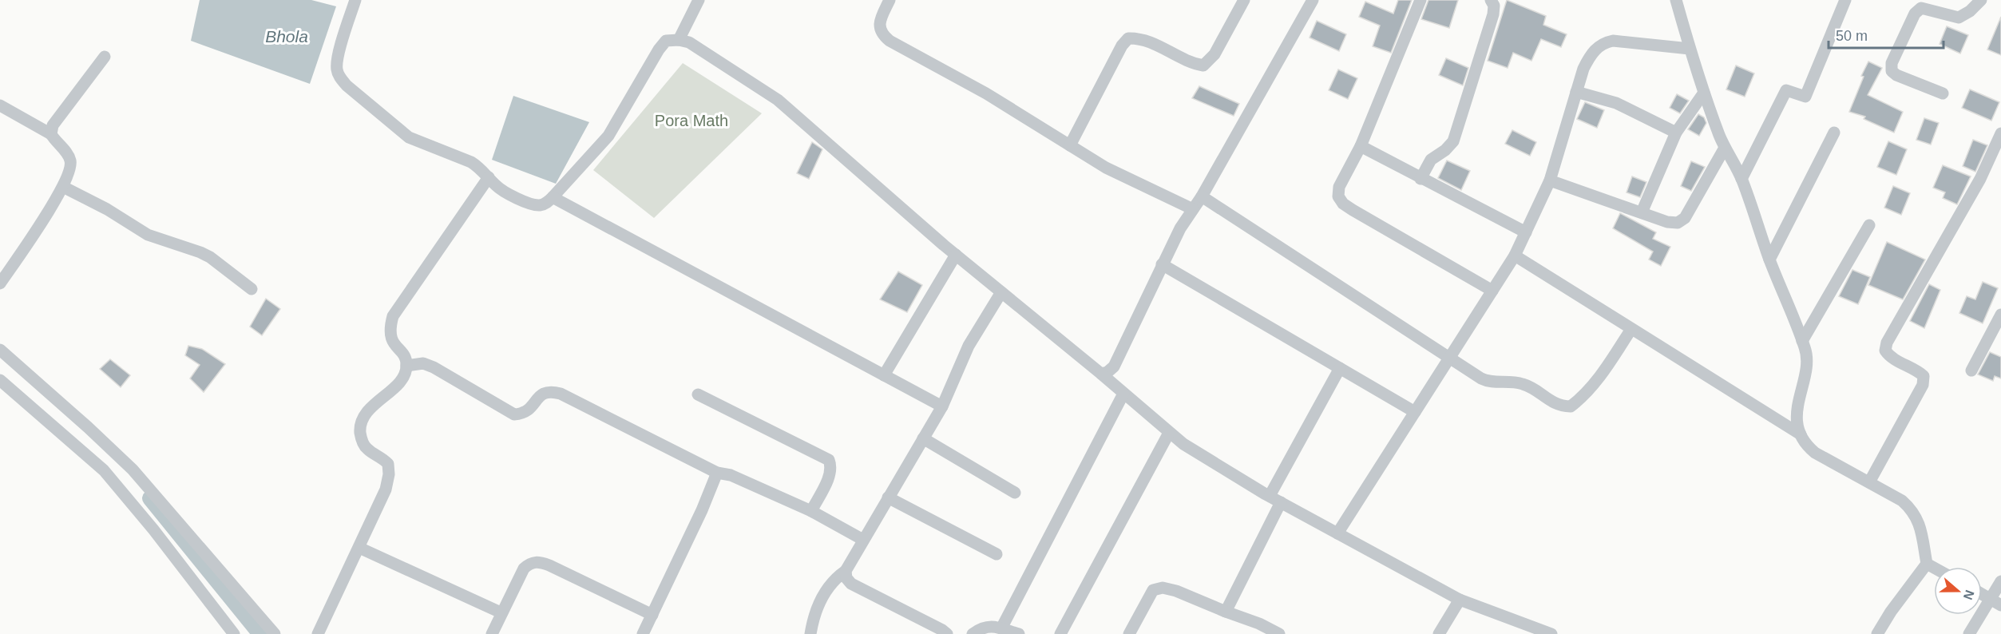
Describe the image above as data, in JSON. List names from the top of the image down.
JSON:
{
  "water": ["Bhola"],
  "parks": ["Pora Math"],
  "scale_bar": "50 m",
  "north": "right"
}
